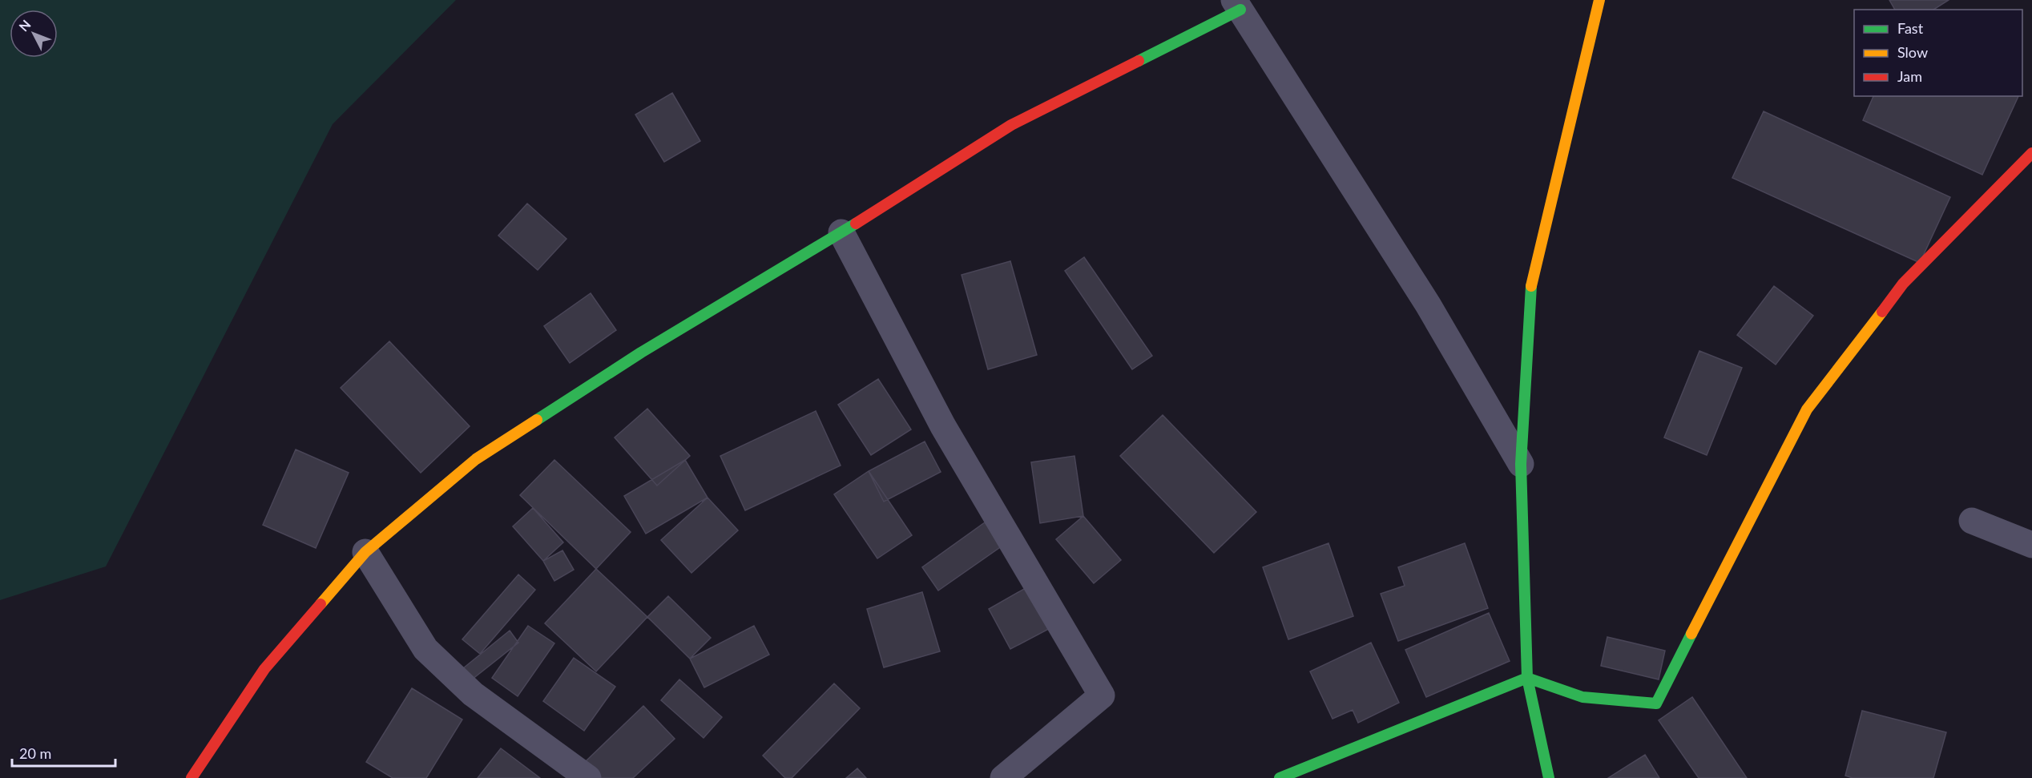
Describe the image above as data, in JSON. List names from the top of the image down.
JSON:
{
  "legend": ["Fast", "Slow", "Jam"],
  "scale_bar": "20 m",
  "north": "top left"
}
